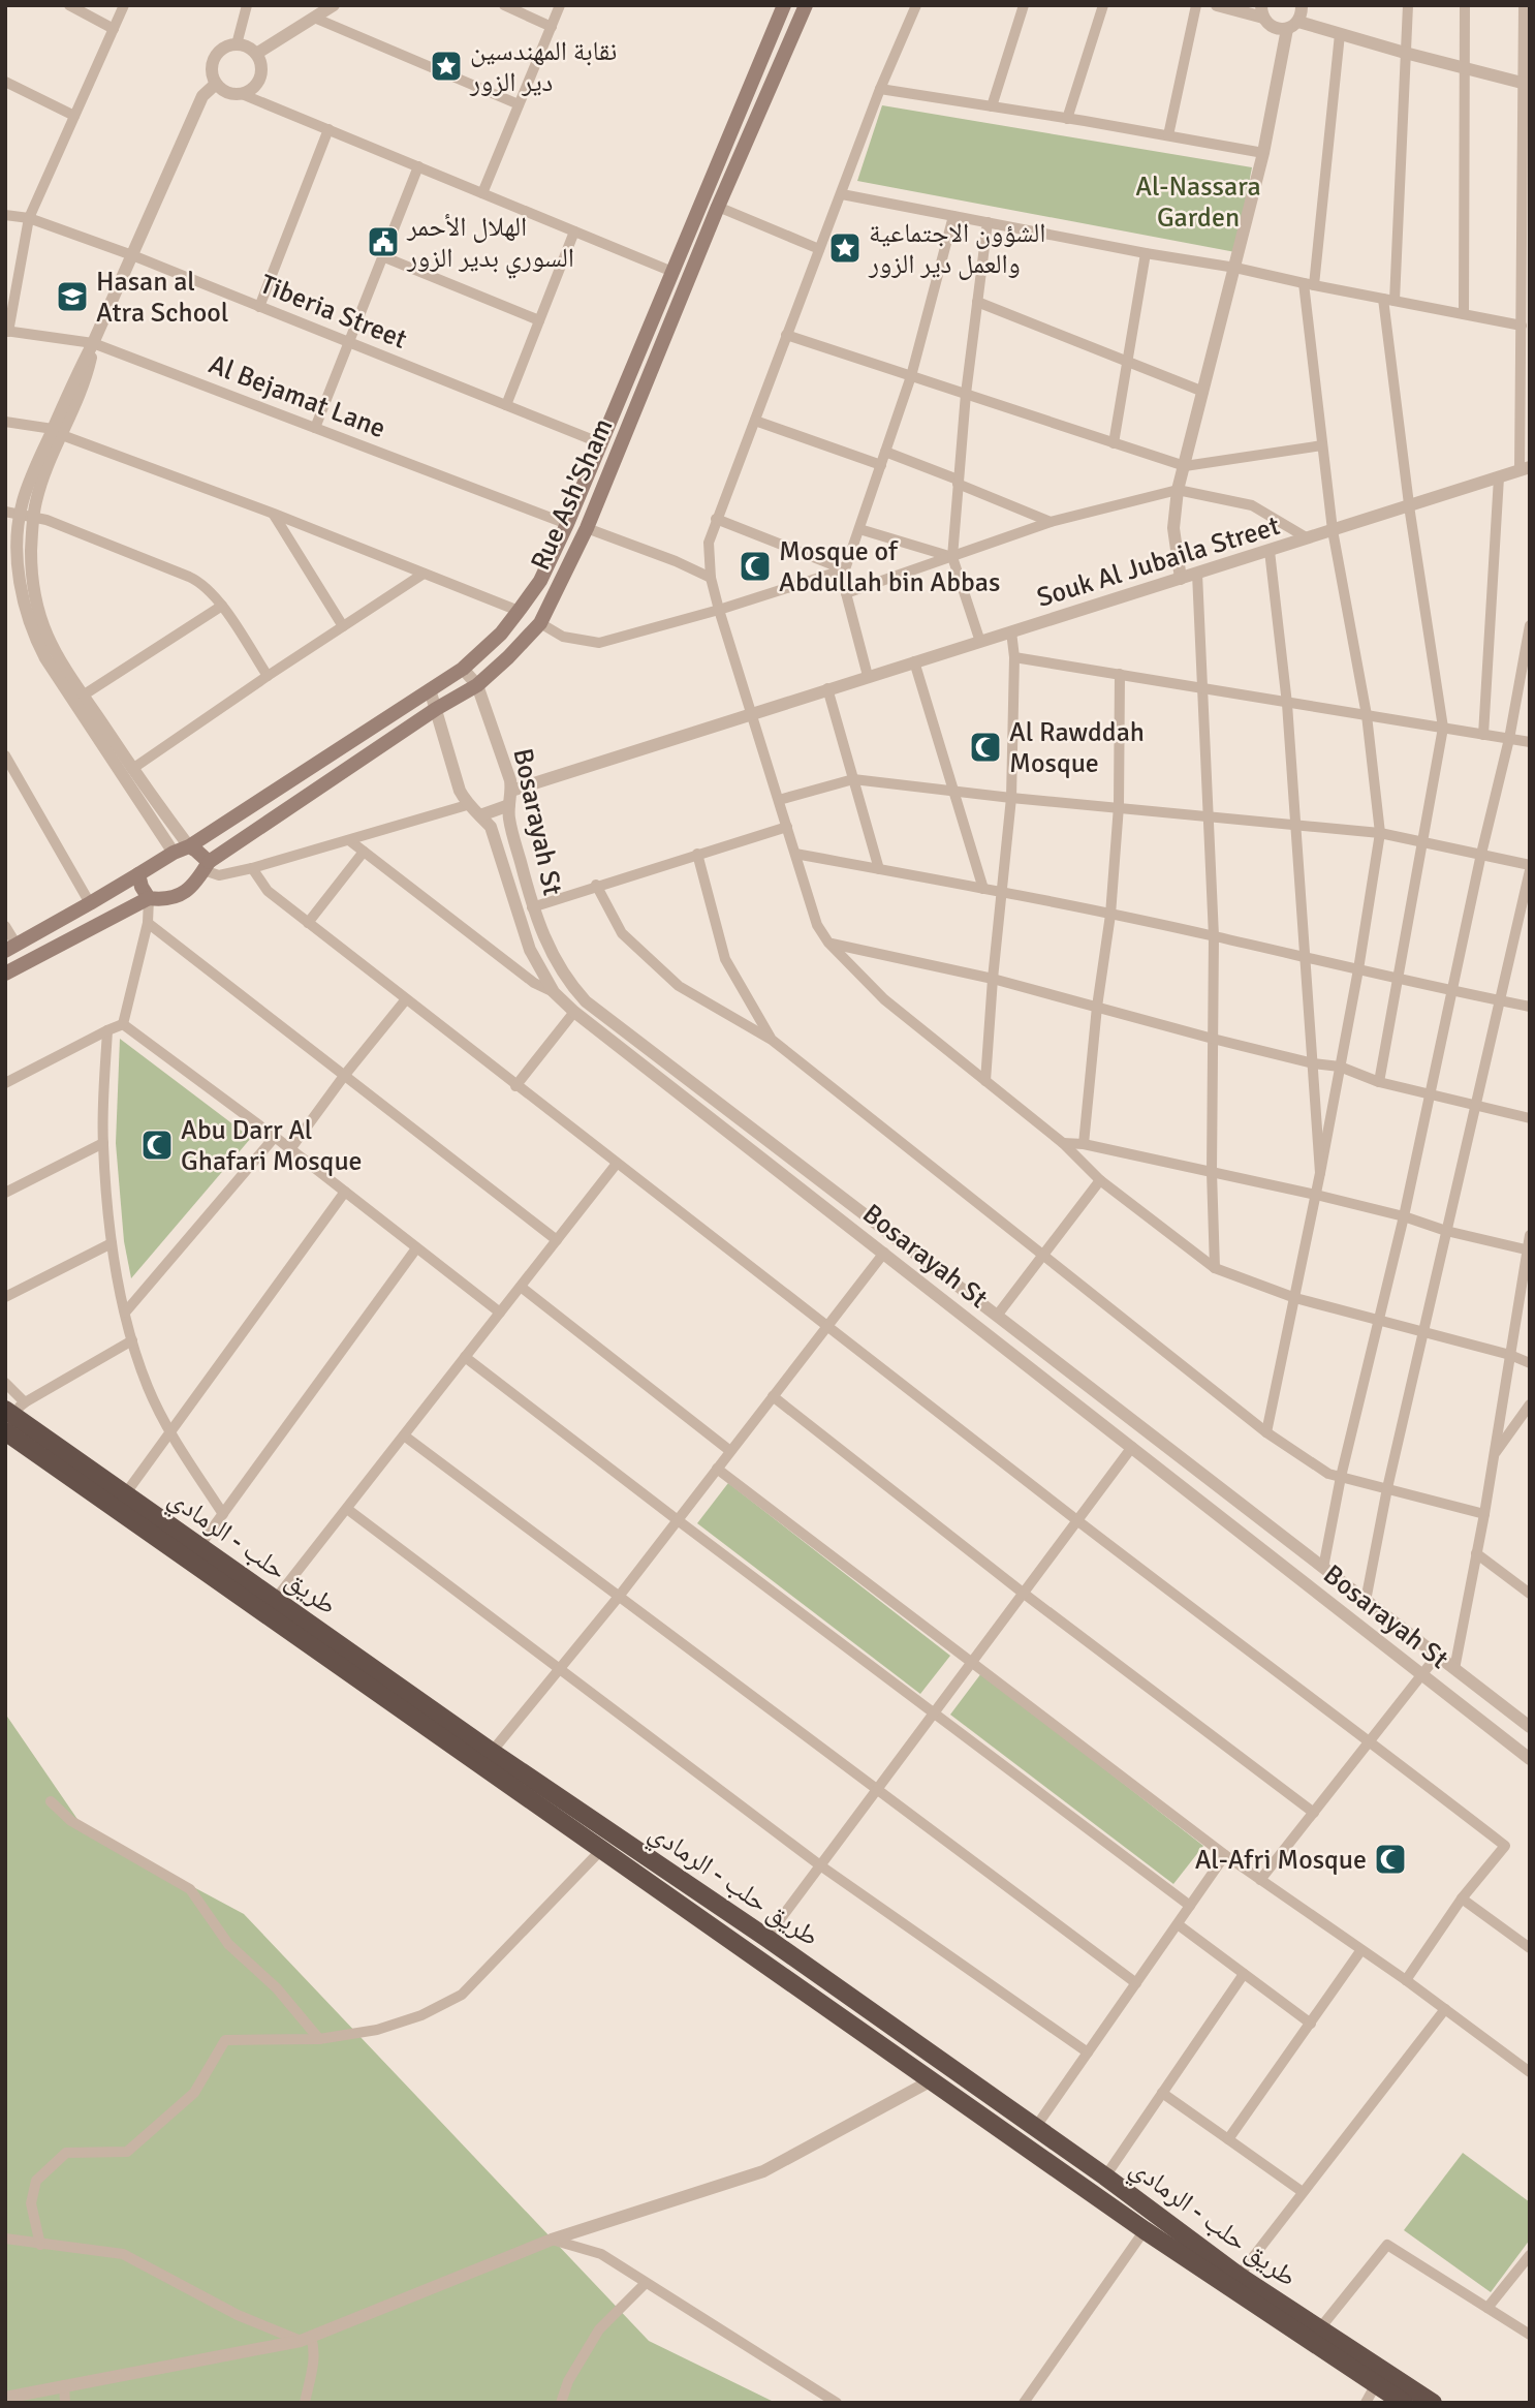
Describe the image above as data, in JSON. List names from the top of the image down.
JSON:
{
  "streets": {
    "highway": ["طريق حلب - الرمادي"],
    "main road": ["Rue Ash'Sham"],
    "street": [
      "Tiberia Street",
      "Al Bejamat Lane",
      "Souk Al Jubaila Street",
      "Bosarayah St"
    ]
  },
  "crossings": [
    ["Tiberia Street", "Rue Ash'Sham"],
    ["Al Bejamat Lane", "Rue Ash'Sham"],
    ["Rue Ash'Sham", "Bosarayah St"],
    ["Souk Al Jubaila Street", "Bosarayah St"]
  ],
  "parks": ["Al-Nassara Garden"],
  "places": {
    "place": ["نقابة المهندسين دير الزور", "الشؤون الاجتماعية والعمل دير الزور"],
    "public building": ["الهلال الأحمر السوري بدير الزور"],
    "school or university": ["Hasan al Atra School"],
    "mosque": [
      "Mosque of Abdullah bin Abbas",
      "Al Rawddah Mosque",
      "Abu Darr Al Ghafari Mosque",
      "Al-Afri Mosque"
    ]
  }
}
